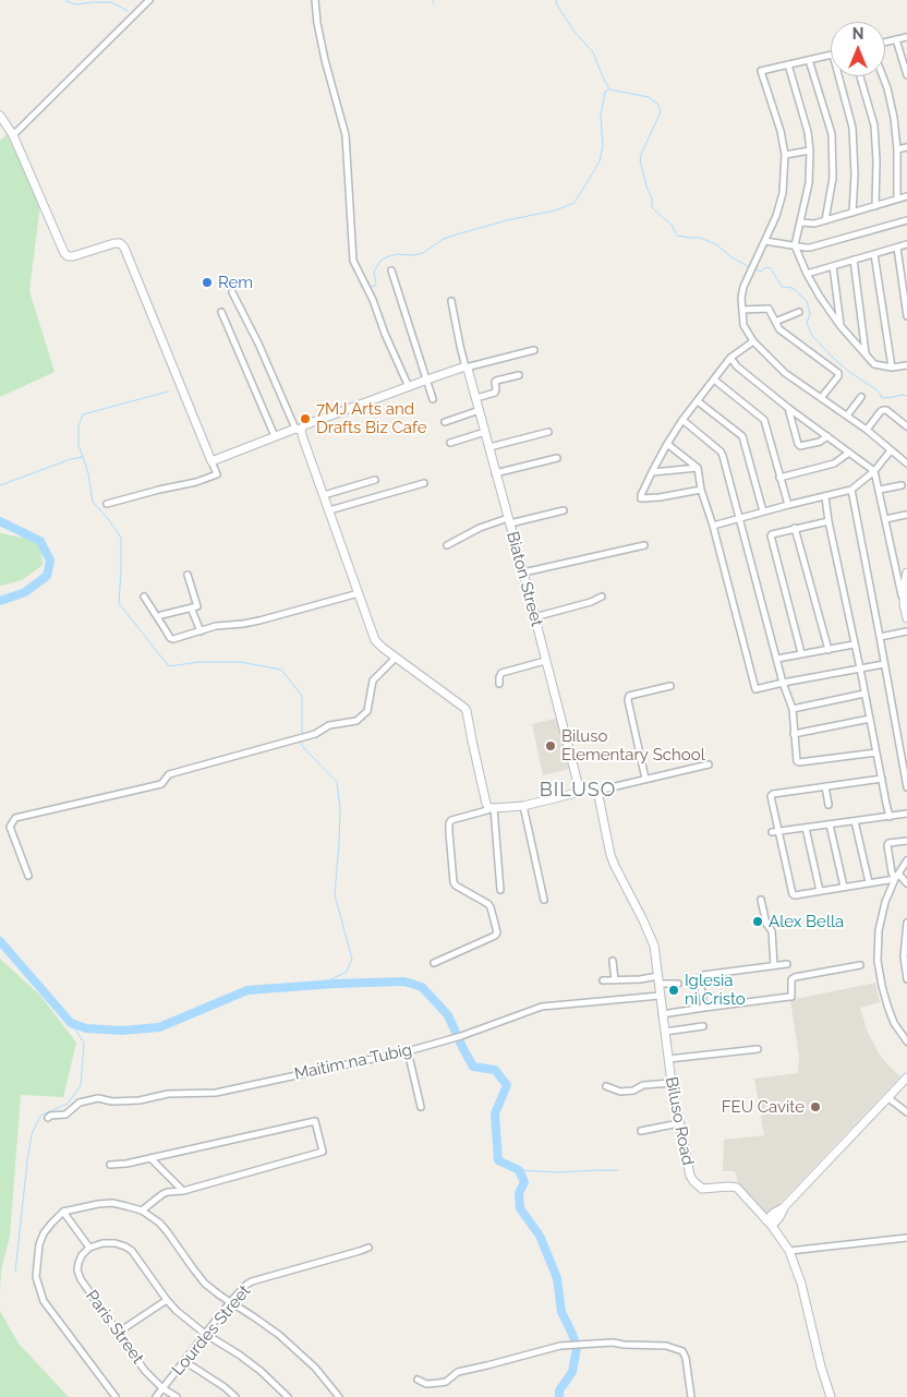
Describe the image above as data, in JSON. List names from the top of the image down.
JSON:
{
  "streets": {
    "street": [
      "Biaton Street",
      "Maitim na Tubig",
      "Biluso Road",
      "Paris Street",
      "Lourdes Street"
    ]
  },
  "crossings": [
    ["Maitim na Tubig", "Biluso Road"],
    ["Paris Street", "Lourdes Street"]
  ],
  "districts": ["BILUSO"],
  "places": [
    "Rem",
    "7MJ Arts and Drafts Biz Cafe",
    "Biluso Elementary School",
    "Alex Bella",
    "Iglesia ni Cristo",
    "FEU Cavite"
  ],
  "north": "top"
}
